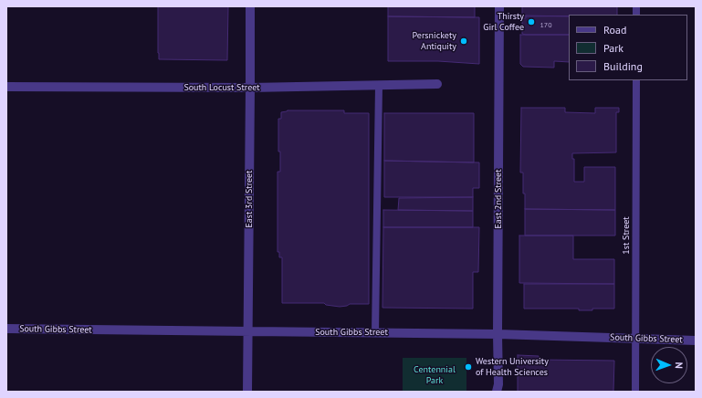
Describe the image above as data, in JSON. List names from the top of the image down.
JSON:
{
  "streets": {
    "street": [
      "South Locust Street",
      "East 3rd Street",
      "East 2nd Street",
      "South Gibbs Street"
    ],
    "lane": ["1st Street"]
  },
  "crossings": [
    ["South Locust Street", "East 3rd Street"],
    ["East 3rd Street", "South Gibbs Street"],
    ["East 2nd Street", "South Gibbs Street"],
    ["1st Street", "South Gibbs Street"]
  ],
  "parks": ["Centennial Park"],
  "places": ["Thirsty Girl Coffee", "Persnickety Antiquity", "Western University of Health Sciences"],
  "house_numbers": ["170"],
  "legend": ["Road", "Park", "Building"],
  "north": "right"
}
